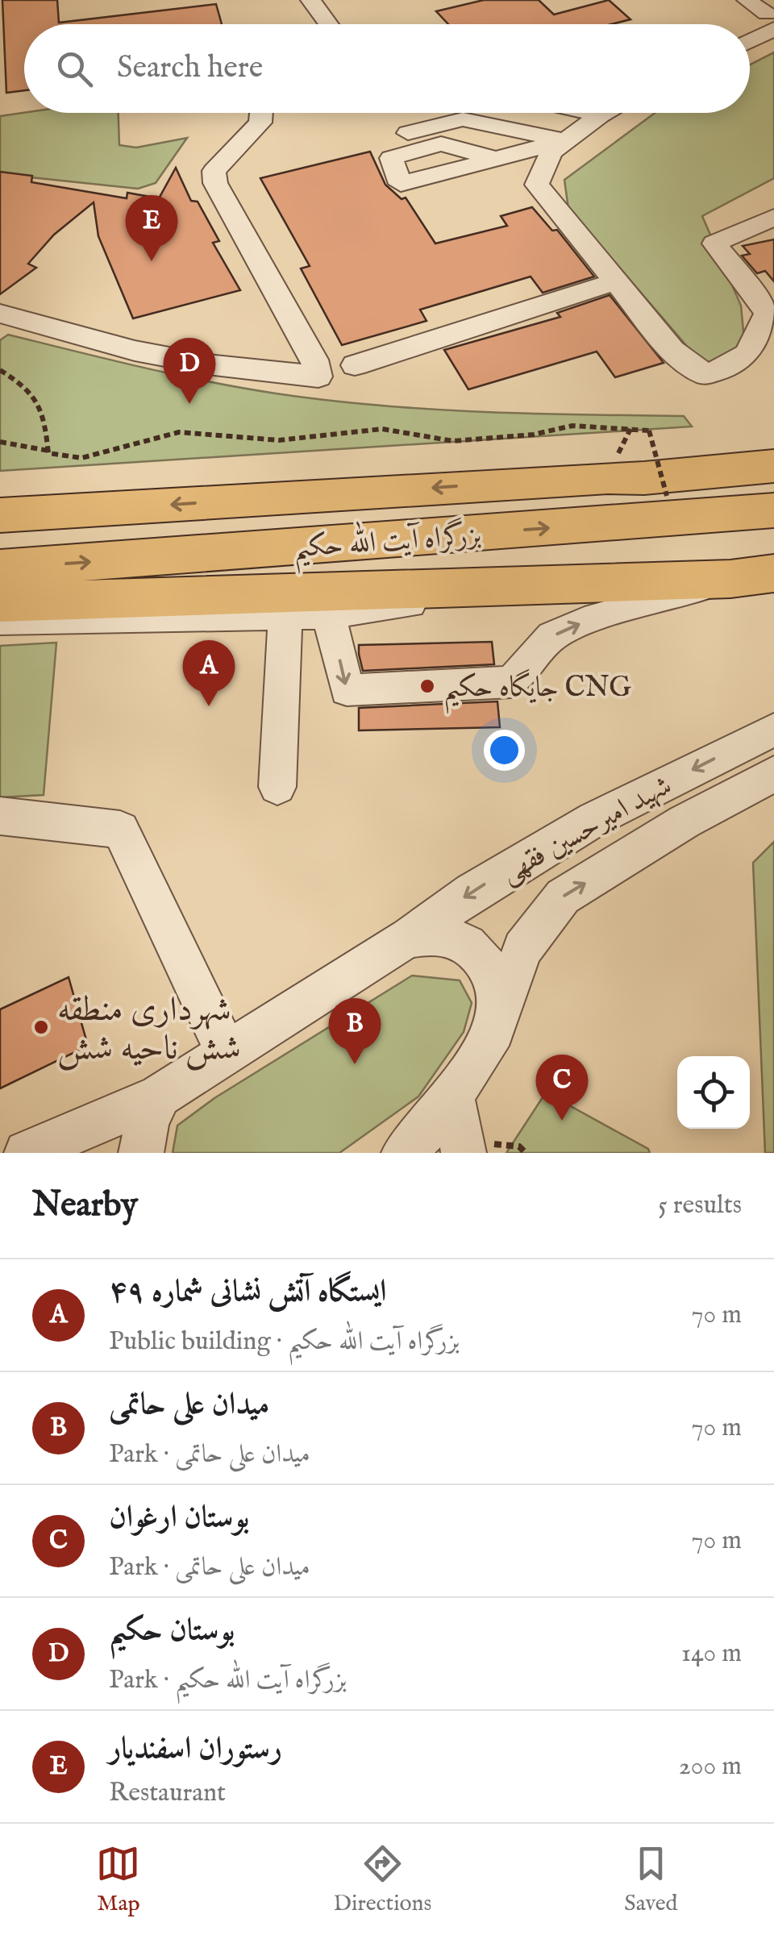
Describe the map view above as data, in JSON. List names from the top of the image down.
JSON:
{
  "streets": {
    "highway": ["بزرگراه آیت الله حکیم"],
    "street": ["شهید امیرحسین فقهی"]
  },
  "places": ["جایگاه حکیم CNG", "شهرداری منطقه شش ناحیه شش"],
  "page": {
    "search": "Search here",
    "pins": [
      "E",
      "D",
      "A",
      "B",
      "C"
    ],
    "heading": ["Nearby", "5 results"],
    "list": [
      {
        "mark": "A",
        "name": "ایستگاه آتش نشانی شماره ۴۹",
        "note": "Public building · بزرگراه آیت الله حکیم",
        "value": "70 m"
      },
      {
        "mark": "B",
        "name": "میدان علی حاتمی",
        "note": "Park · میدان علی حاتمی",
        "value": "70 m"
      },
      {
        "mark": "C",
        "name": "بوستان ارغوان",
        "note": "Park · میدان علی حاتمی",
        "value": "70 m"
      },
      {
        "mark": "D",
        "name": "بوستان حکیم",
        "note": "Park · بزرگراه آیت الله حکیم",
        "value": "140 m"
      },
      {
        "mark": "E",
        "name": "رستوران اسفندیار",
        "note": "Restaurant",
        "value": "200 m"
      }
    ],
    "nav": ["Map", "Directions", "Saved"]
  }
}
